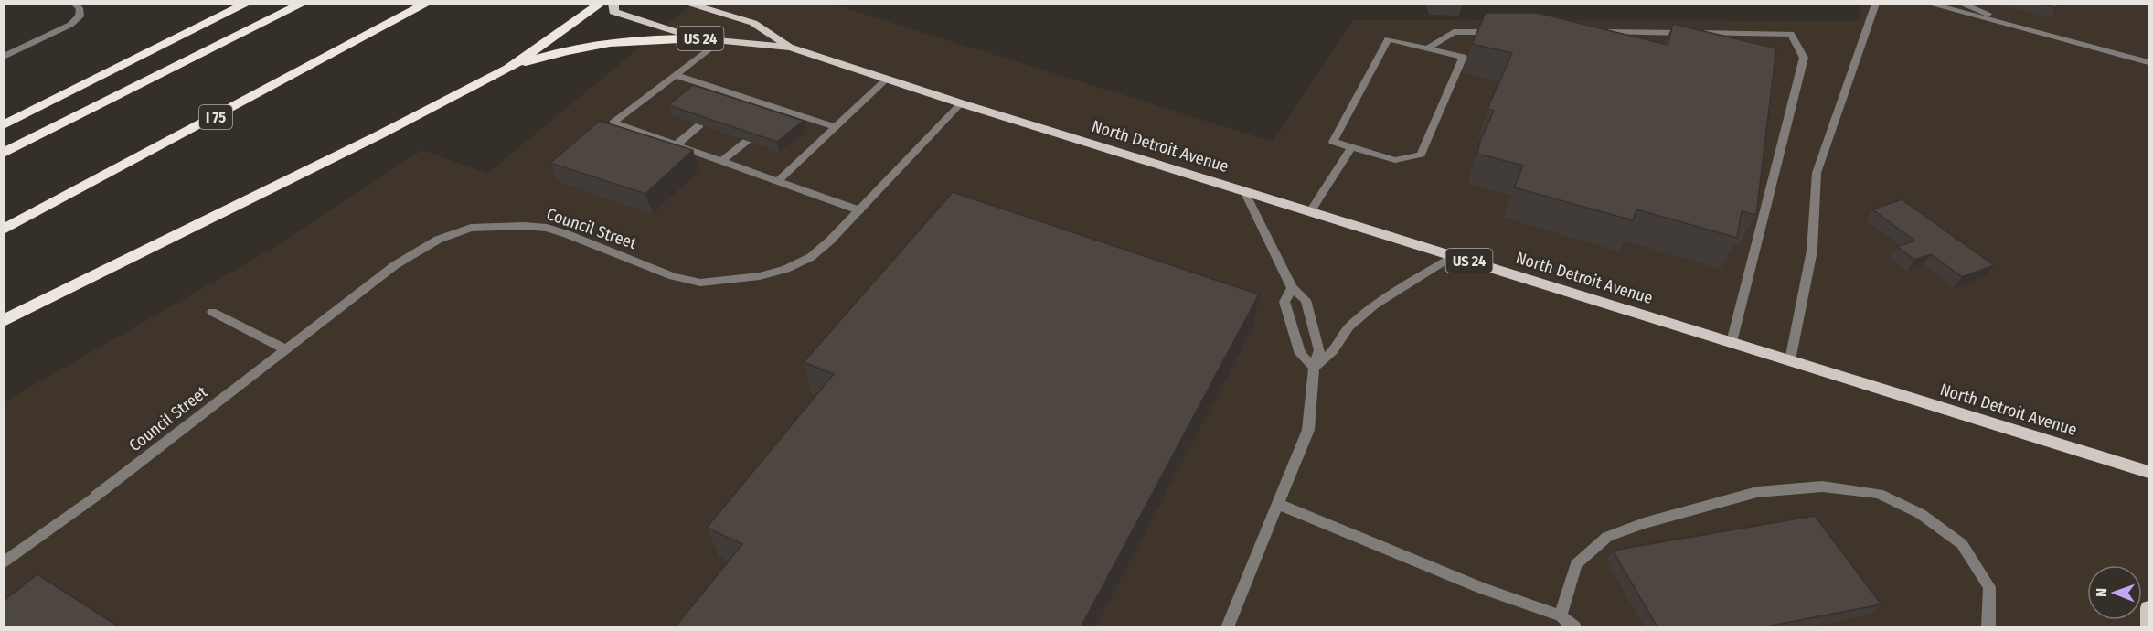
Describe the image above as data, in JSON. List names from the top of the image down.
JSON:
{
  "streets": {
    "highway": ["I 75"],
    "main road": ["US 24", "North Detroit Avenue"],
    "street": ["Council Street"]
  },
  "crossings": [
    ["North Detroit Avenue", "Council Street"]
  ],
  "north": "left"
}
